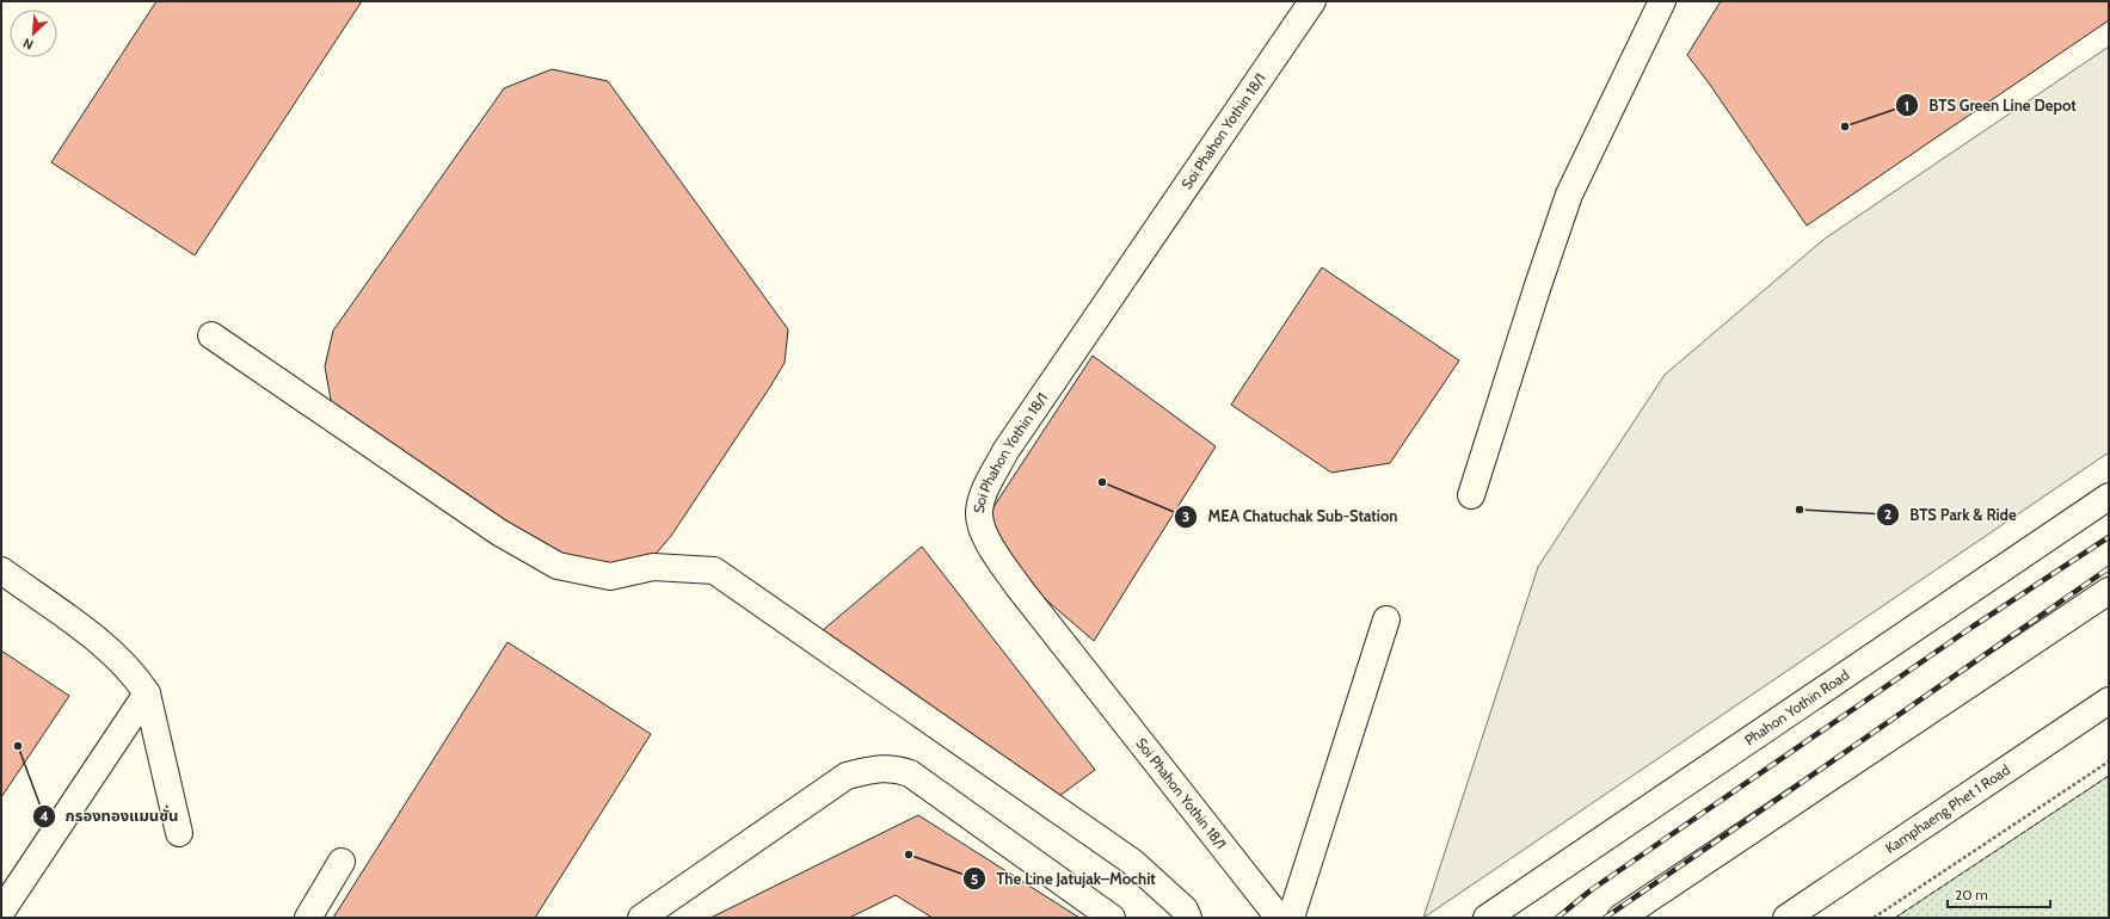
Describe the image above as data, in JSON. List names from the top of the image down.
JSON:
{
  "streets": {
    "street": ["Soi Phahon Yothin 18/1", "Phahon Yothin Road", "Kamphaeng Phet 1 Road"]
  },
  "places": [
    "BTS Green Line Depot",
    "MEA Chatuchak Sub-Station",
    "BTS Park & Ride",
    "กรองทองแมนชั่น",
    "The Line Jatujak–Mochit"
  ],
  "scale_bar": "20 m",
  "north": "bottom left"
}
